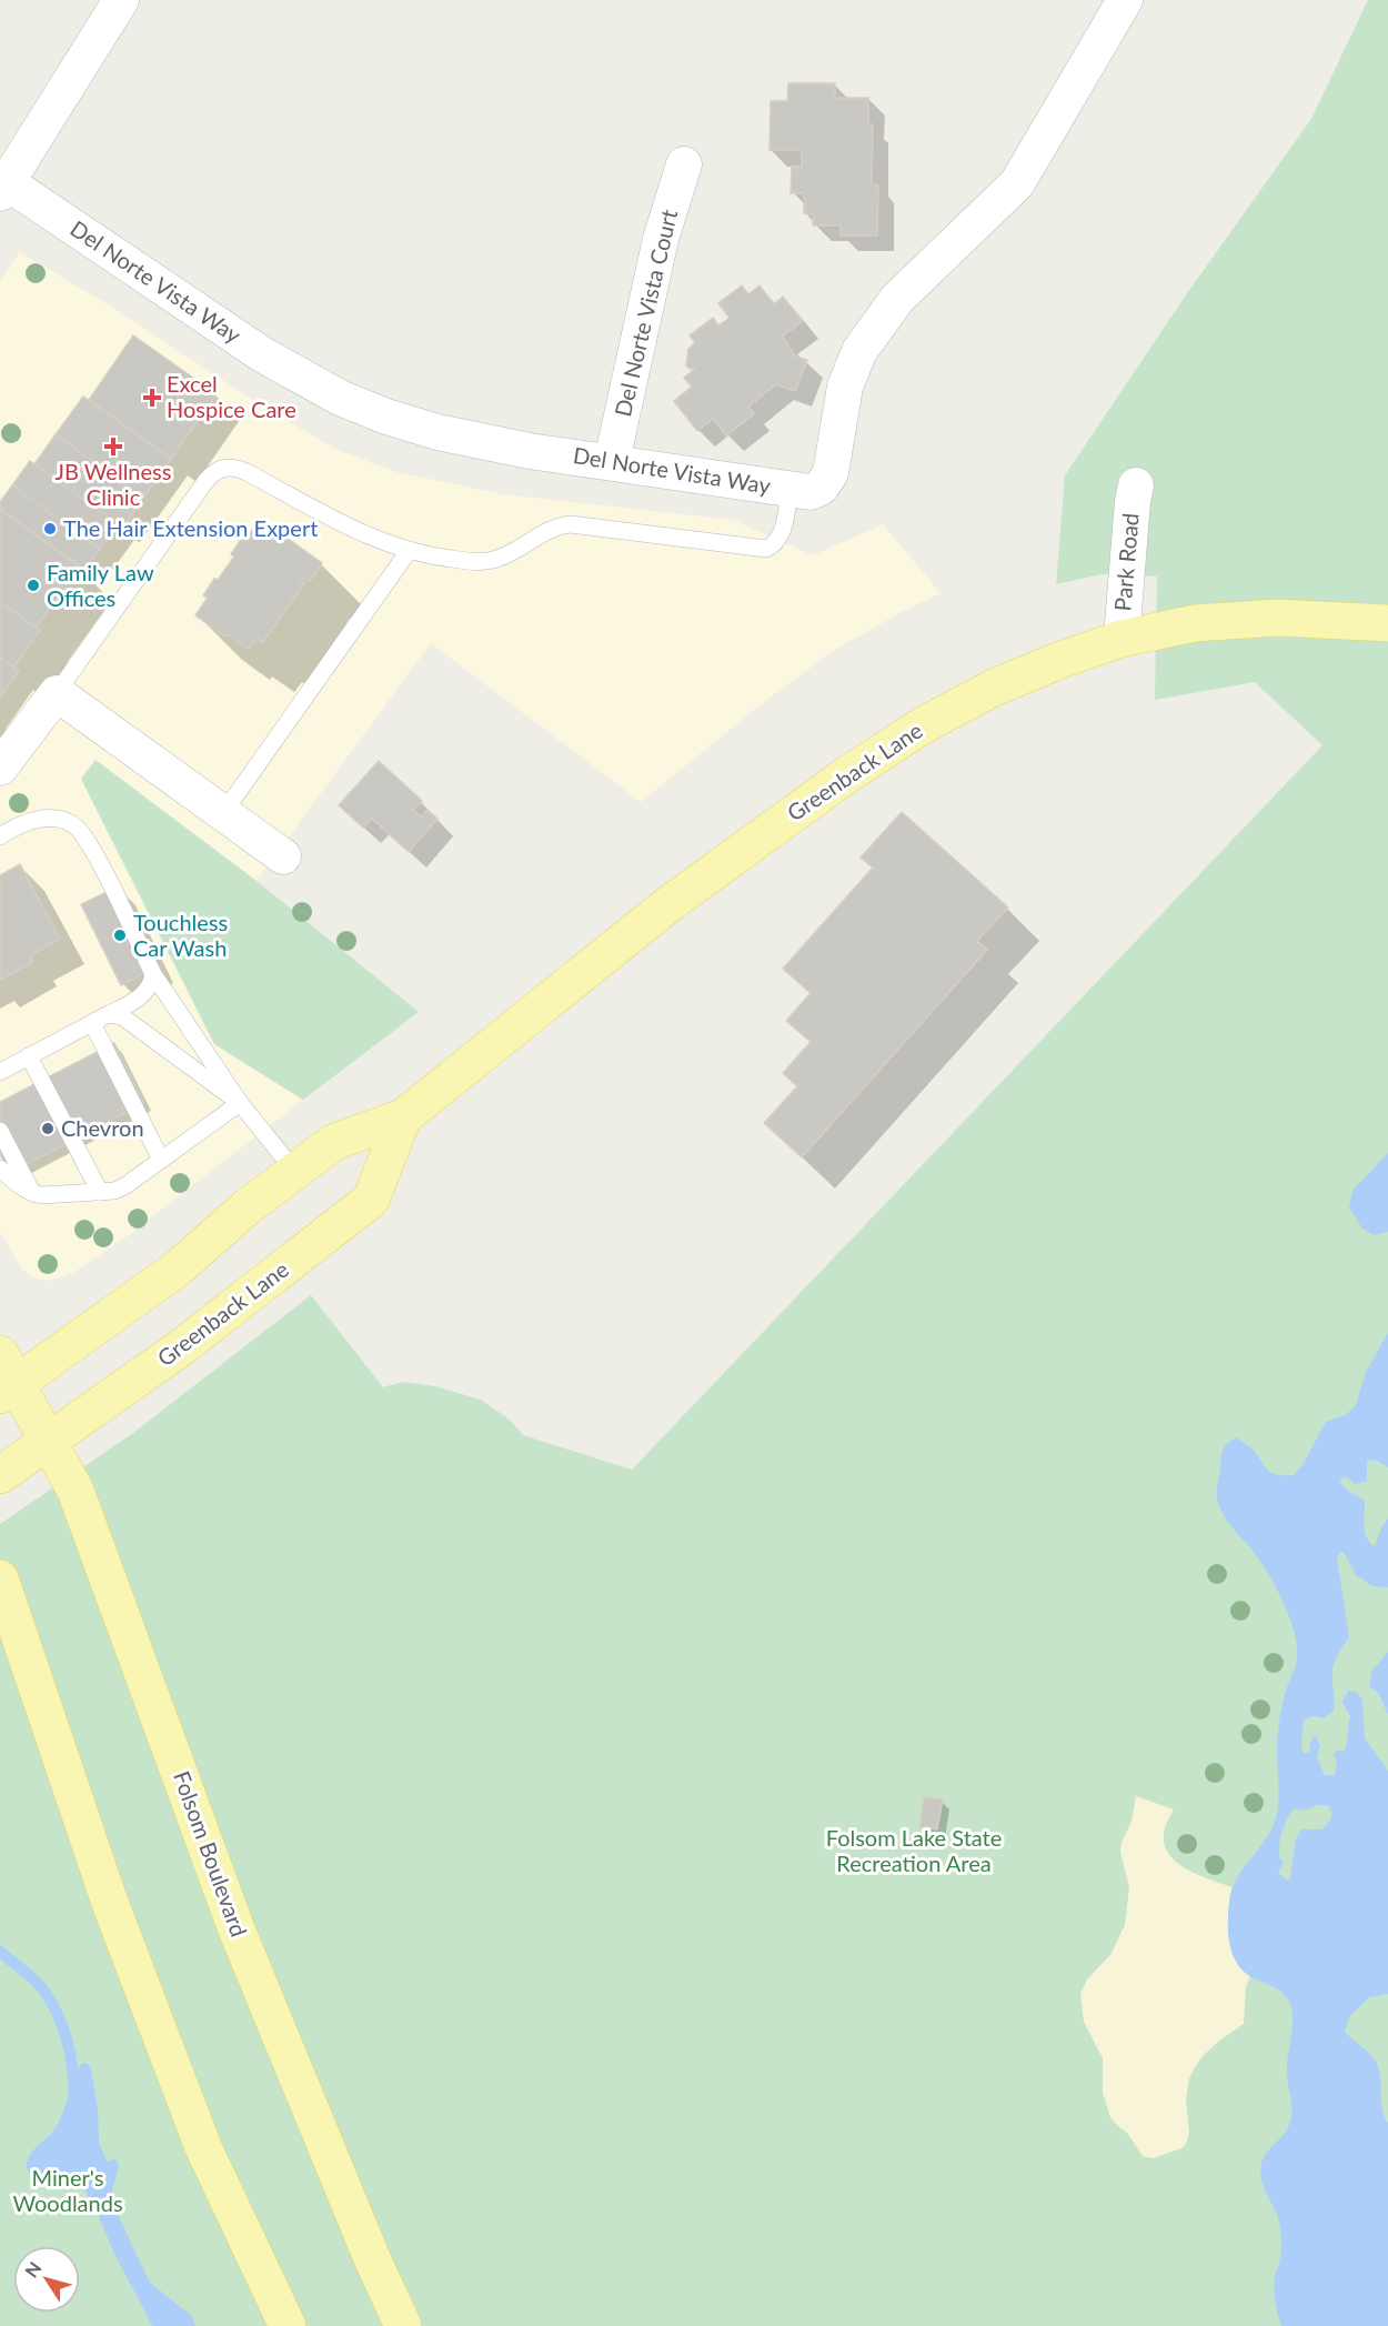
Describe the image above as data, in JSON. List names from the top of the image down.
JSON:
{
  "streets": {
    "main road": ["Greenback Lane", "Folsom Boulevard"],
    "street": ["Del Norte Vista Way", "Del Norte Vista Court", "Park Road"]
  },
  "crossings": [
    ["Del Norte Vista Way", "Del Norte Vista Court"],
    ["Park Road", "Greenback Lane"],
    ["Greenback Lane", "Folsom Boulevard"]
  ],
  "parks": ["Folsom Lake State Recreation Area", "Miner's Woodlands"],
  "places": {
    "health": ["Excel Hospice Care", "JB Wellness Clinic"],
    "other": [
      "The Hair Extension Expert",
      "Family Law Offices",
      "Touchless Car Wash",
      "Chevron"
    ]
  },
  "north": "top left"
}
